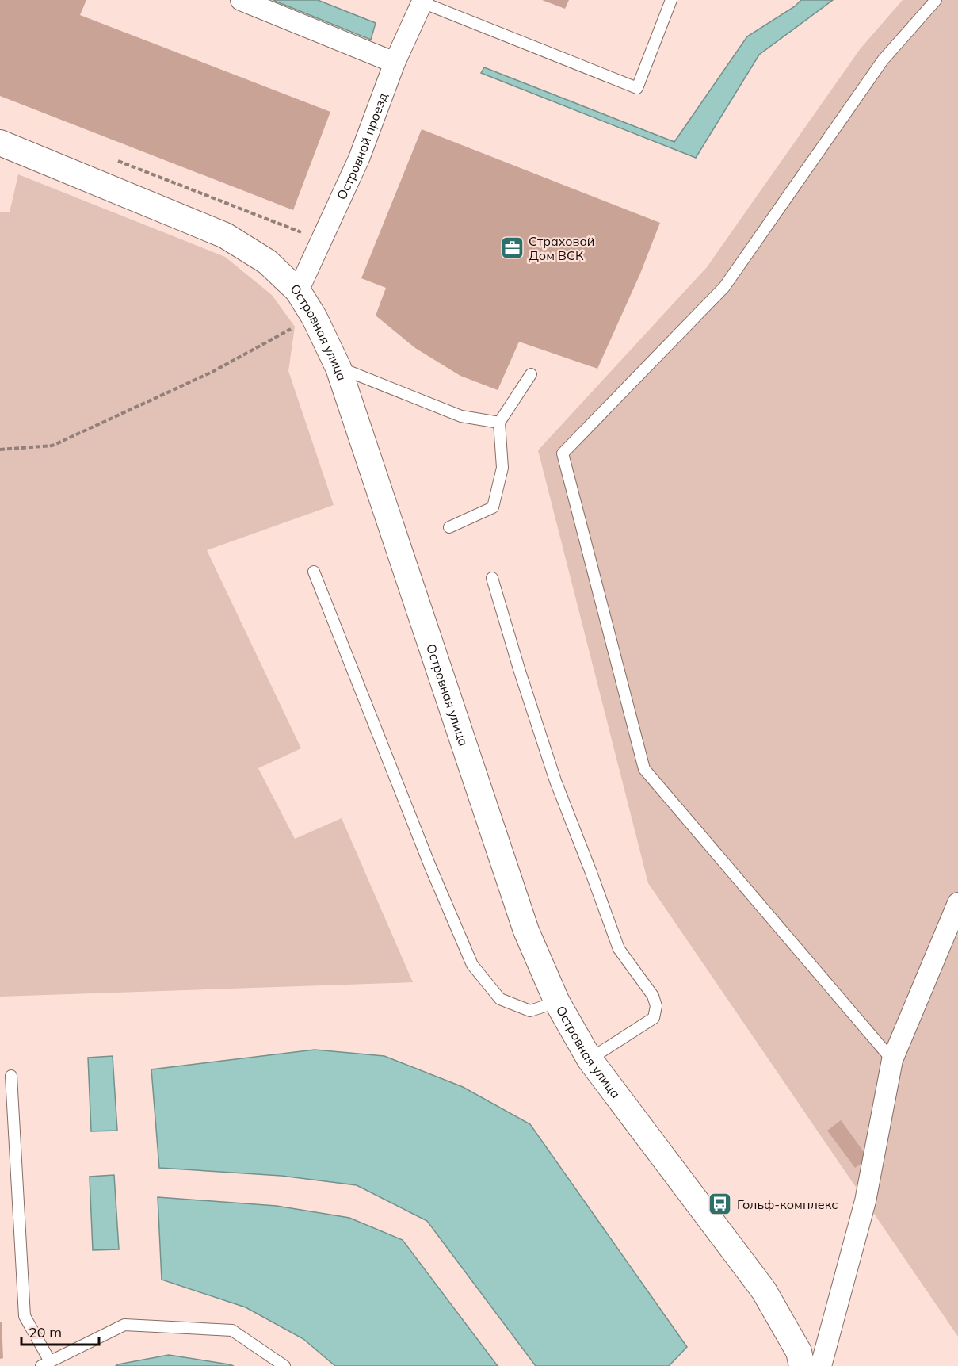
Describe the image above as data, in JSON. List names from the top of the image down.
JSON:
{
  "streets": {
    "street": ["Островной проезд", "Островная улица"]
  },
  "crossings": [
    ["Островной проезд", "Островная улица"]
  ],
  "places": {
    "office": ["Страховой Дом ВСК"],
    "bus stop": ["Гольф-комплекс"]
  },
  "scale_bar": "20 m"
}
